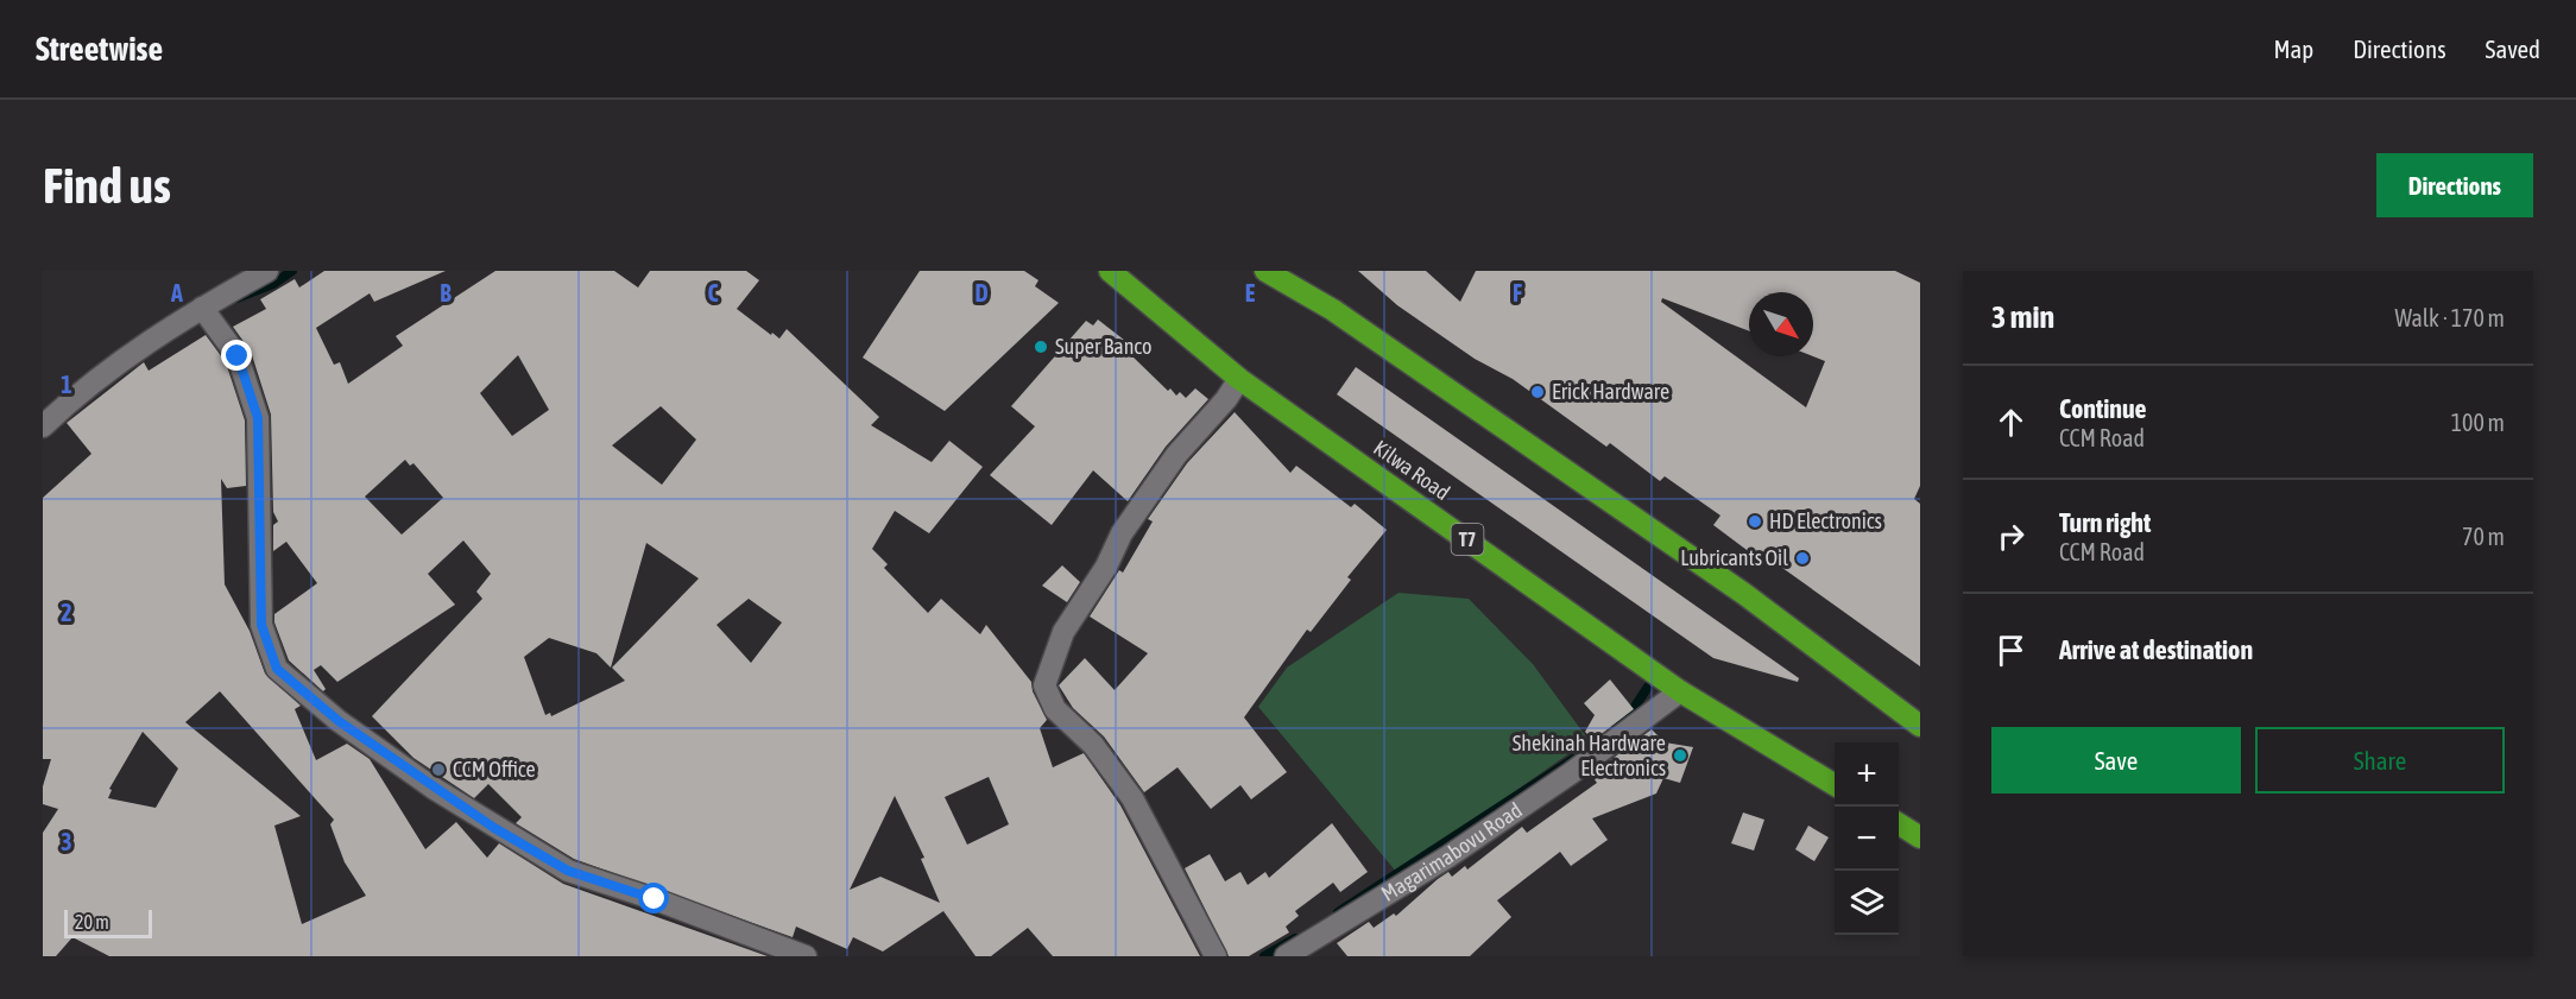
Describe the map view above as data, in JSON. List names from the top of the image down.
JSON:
{
  "streets": {
    "highway": ["Kilwa Road", "T7"],
    "street": ["Magarimabovu Road"]
  },
  "crossings": [
    ["Kilwa Road", "Magarimabovu Road"]
  ],
  "places": [
    "Super Banco",
    "Erick Hardware",
    "HD Electronics",
    "Lubricants Oil",
    "Shekinah Hardware Electronics",
    "CCM Office"
  ],
  "scale_bar": "20 m",
  "north": "bottom right",
  "page": {
    "header": "Streetwise",
    "nav": ["Map", "Directions", "Saved"],
    "buttons": [
      "Directions",
      ["Save", "Share"]
    ],
    "title": "Find us",
    "heading": ["3 min", "Walk · 170 m"],
    "list": [
      ["Continue", "CCM Road", "100 m"],
      ["Turn right", "CCM Road", "70 m"],
      "Arrive at destination"
    ],
    "map_buttons": ["+", "−"],
    "scale": "20 m"
  },
  "grid": {
    "columns": [
      "A",
      "B",
      "C",
      "D",
      "E",
      "F"
    ],
    "rows": ["1", "2", "3"]
  }
}
